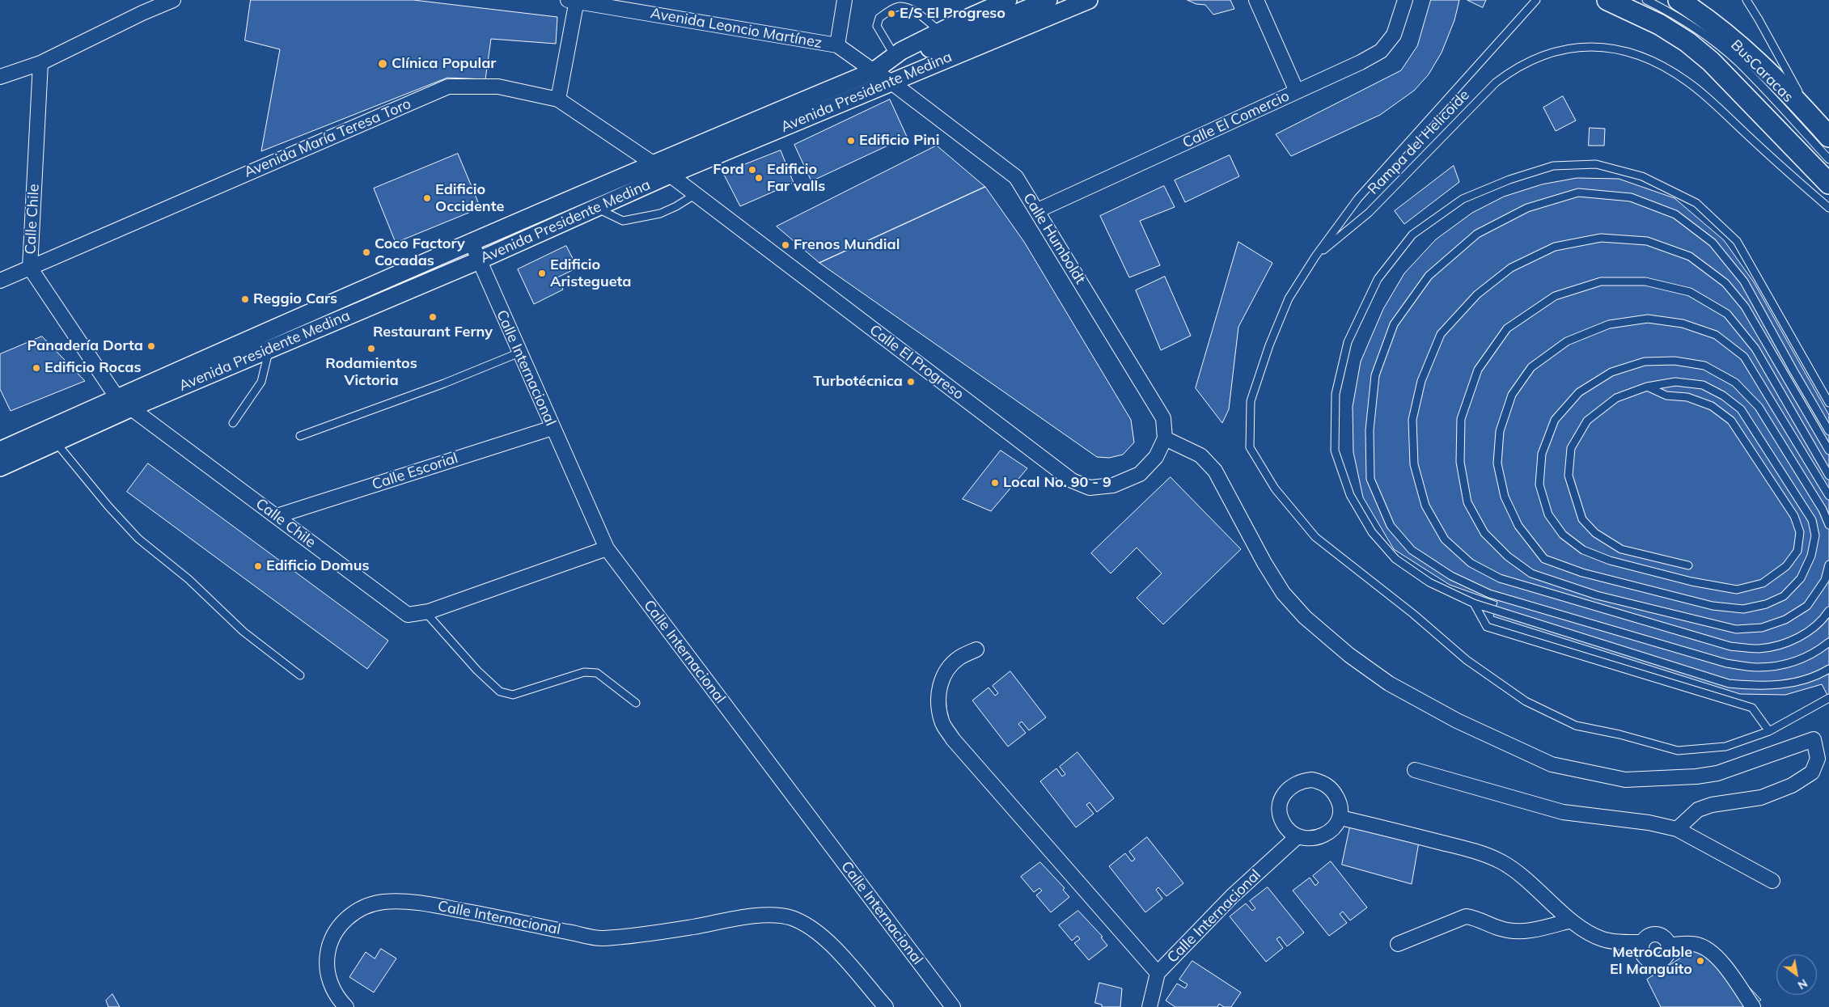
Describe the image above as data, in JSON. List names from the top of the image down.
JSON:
{
  "streets": {
    "street": [
      "Avenida Leoncio Martínez",
      "Avenida Presidente Medina",
      "Calle El Comercio",
      "Avenida María Teresa Toro",
      "Calle Chile",
      "Calle Humboldt",
      "Calle El Progreso",
      "Calle Internacional",
      "Calle Escorial"
    ],
    "lane": ["BusCaracas", "Rampa del Helicoide"]
  },
  "crossings": [
    ["Avenida Leoncio Martínez", "Avenida Presidente Medina"],
    ["Avenida Leoncio Martínez", "Calle Humboldt"],
    ["Avenida Presidente Medina", "Avenida María Teresa Toro"],
    ["Avenida Presidente Medina", "Calle Chile"],
    ["Avenida Presidente Medina", "Calle Humboldt"],
    ["Avenida Presidente Medina", "Calle El Progreso"],
    ["Avenida Presidente Medina", "Calle Internacional"],
    ["Calle El Comercio", "Calle Humboldt"],
    ["Avenida María Teresa Toro", "Calle Chile"],
    ["Avenida María Teresa Toro", "Calle El Progreso"],
    ["Calle Chile", "Calle Internacional"],
    ["Calle Chile", "Calle Escorial"],
    ["Calle Humboldt", "Calle El Progreso"],
    ["Calle Internacional", "Calle Escorial"]
  ],
  "places": [
    "E/S El Progreso",
    "Clínica Popular",
    "Edificio Pini",
    "Ford",
    "Edificio Far valls",
    "Edificio Occidente",
    "Frenos Mundial",
    "Coco Factory Cocadas",
    "Edificio Aristegueta",
    "Reggio Cars",
    "Restaurant Ferny",
    "Panadería Dorta",
    "Rodamientos Victoria",
    "Edificio Rocas",
    "Turbotécnica",
    "Local No. 90 - 9",
    "Edificio Domus",
    "MetroCable El Manguito"
  ],
  "north": "bottom right"
}
